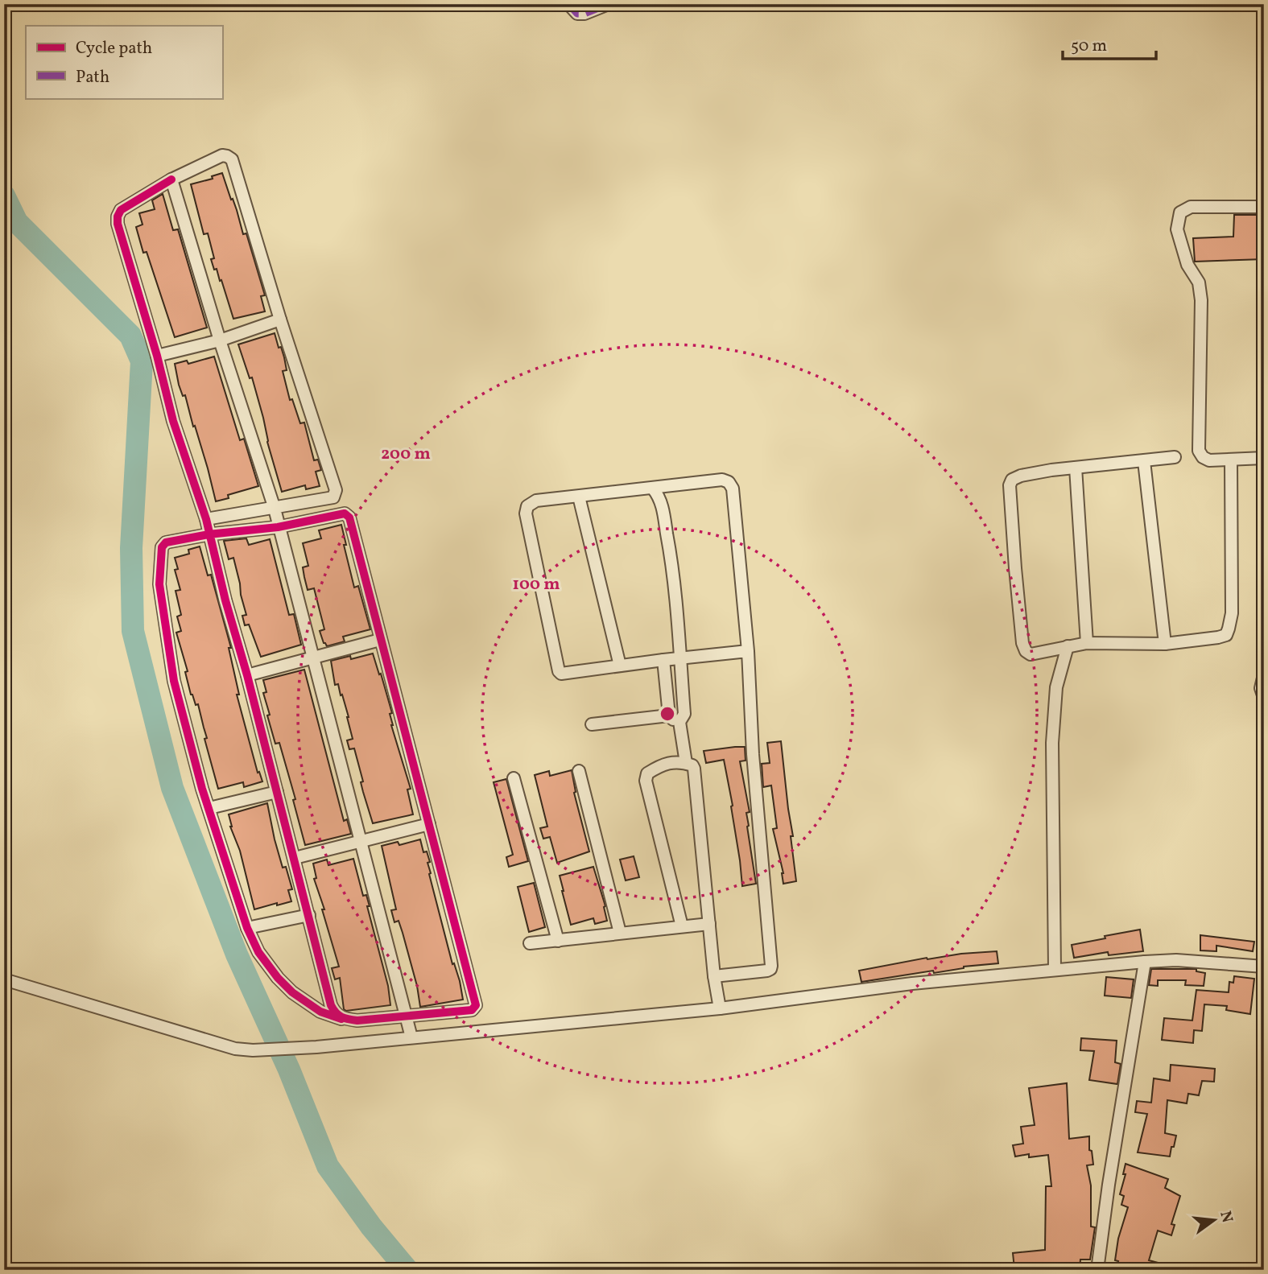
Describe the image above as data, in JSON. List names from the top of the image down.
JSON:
{
  "legend": ["Cycle path", "Path"],
  "scale_bar": "50 m",
  "north": "right",
  "rings": ["200 m", "100 m"]
}
